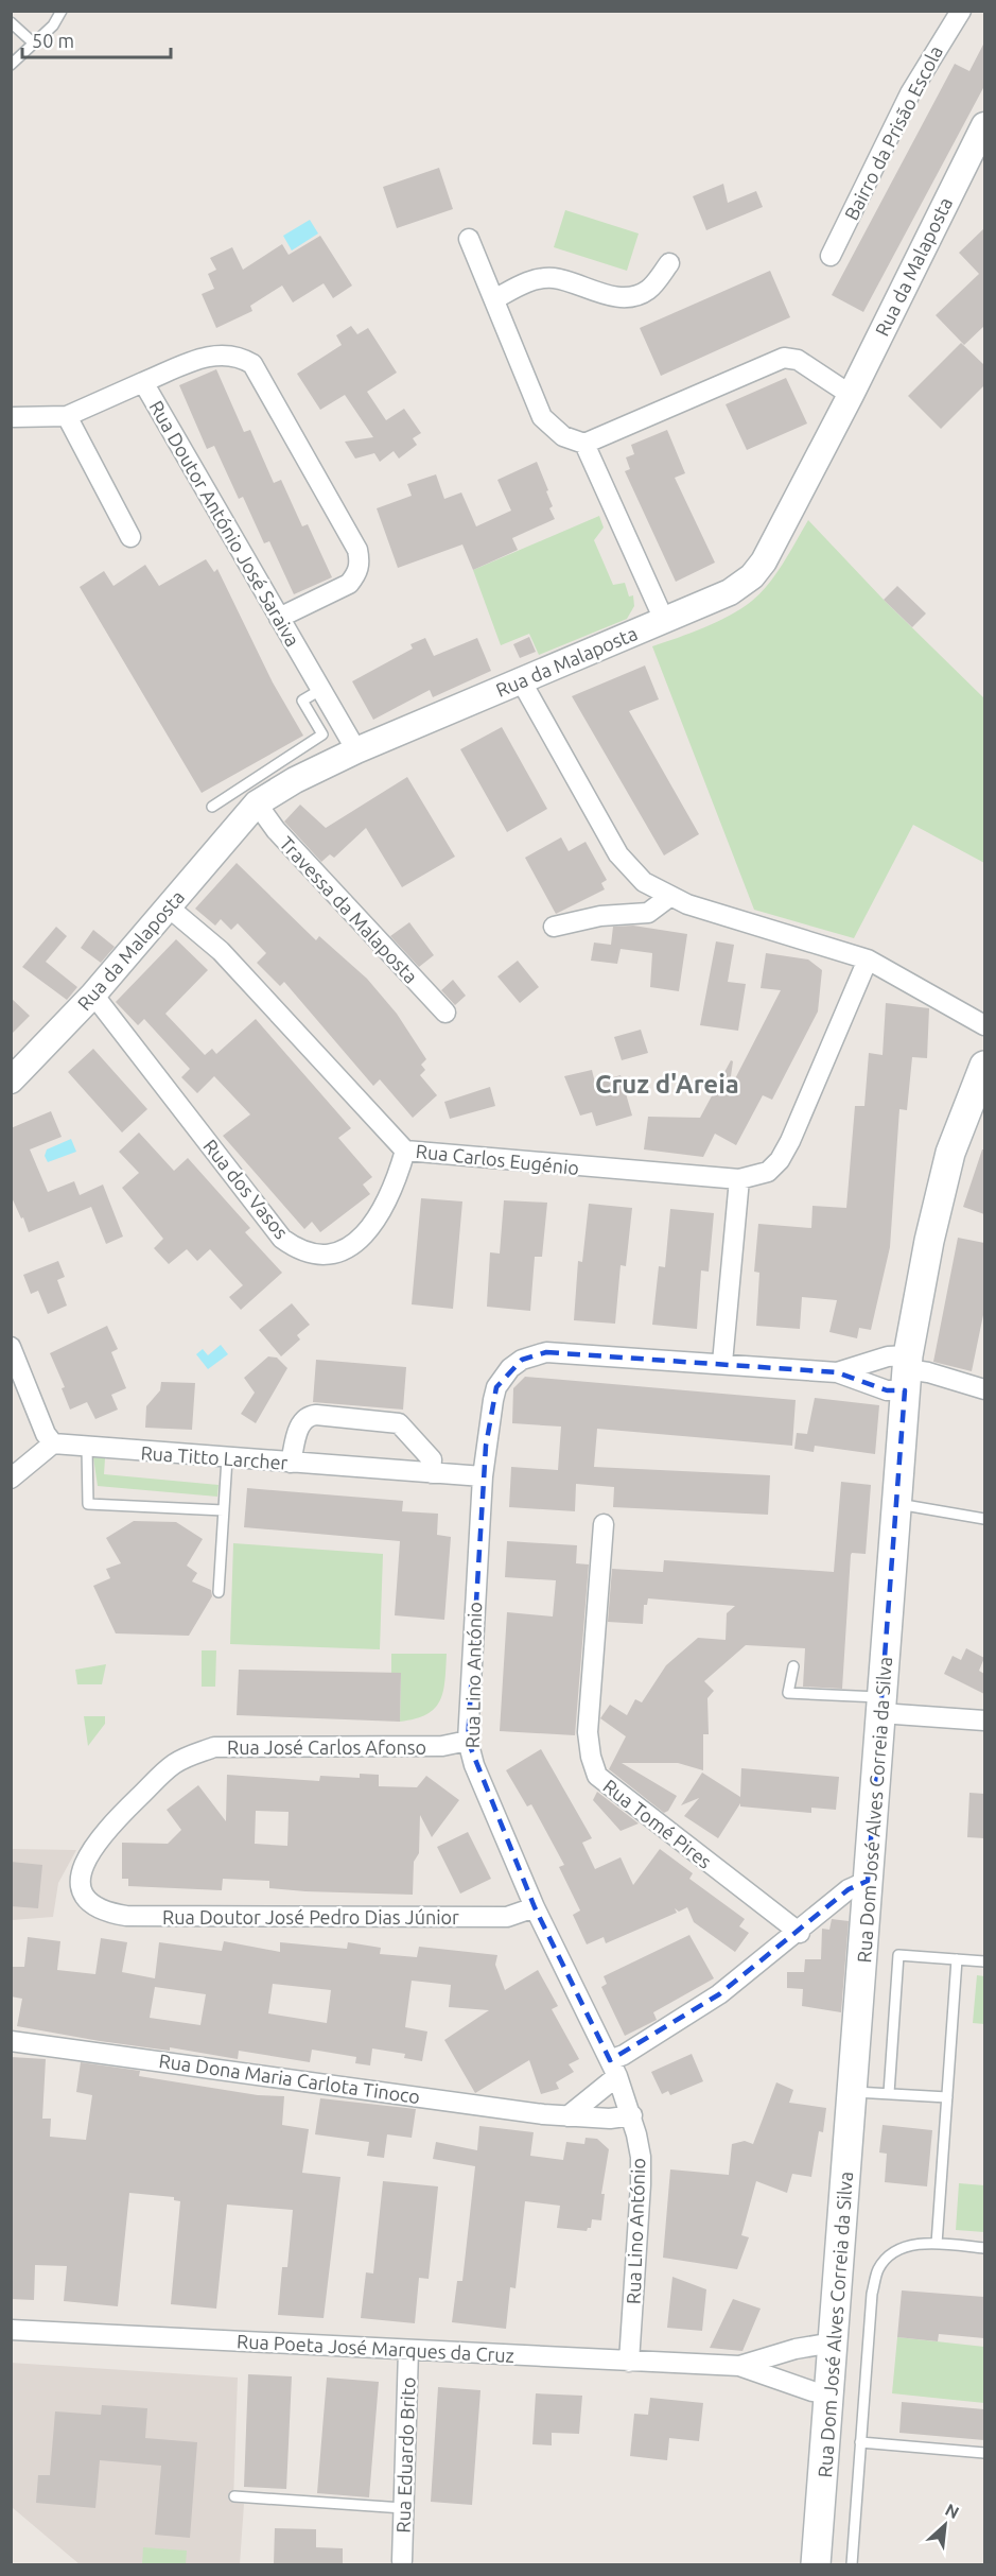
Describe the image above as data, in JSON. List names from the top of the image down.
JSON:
{
  "streets": {
    "main road": ["Rua Dom José Alves Correia da Silva"],
    "street": [
      "Bairro da Prisão Escola",
      "Rua da Malaposta",
      "Rua Doutor António José Saraiva",
      "Travessa da Malaposta",
      "Rua Carlos Eugénio",
      "Rua dos Vasos",
      "Rua Titto Larcher",
      "Rua Lino António",
      "Rua José Carlos Afonso",
      "Rua Tomé Pires",
      "Rua Doutor José Pedro Dias Júnior",
      "Rua Dona Maria Carlota Tinoco",
      "Rua Poeta José Marques da Cruz",
      "Rua Eduardo Brito"
    ]
  },
  "crossings": [
    ["Rua da Malaposta", "Rua Doutor António José Saraiva"],
    ["Rua da Malaposta", "Travessa da Malaposta"],
    ["Rua da Malaposta", "Rua Carlos Eugénio"],
    ["Rua da Malaposta", "Rua dos Vasos"],
    ["Rua Carlos Eugénio", "Rua dos Vasos"],
    ["Rua Titto Larcher", "Rua Lino António"],
    ["Rua Lino António", "Rua José Carlos Afonso"],
    ["Rua Lino António", "Rua Dom José Alves Correia da Silva"],
    ["Rua Lino António", "Rua Doutor José Pedro Dias Júnior"],
    ["Rua Lino António", "Rua Dona Maria Carlota Tinoco"],
    ["Rua Lino António", "Rua Poeta José Marques da Cruz"],
    ["Rua José Carlos Afonso", "Rua Doutor José Pedro Dias Júnior"],
    ["Rua Dom José Alves Correia da Silva", "Rua Poeta José Marques da Cruz"],
    ["Rua Poeta José Marques da Cruz", "Rua Eduardo Brito"]
  ],
  "districts": ["Cruz d'Areia"],
  "scale_bar": "50 m",
  "north": "top right"
}
